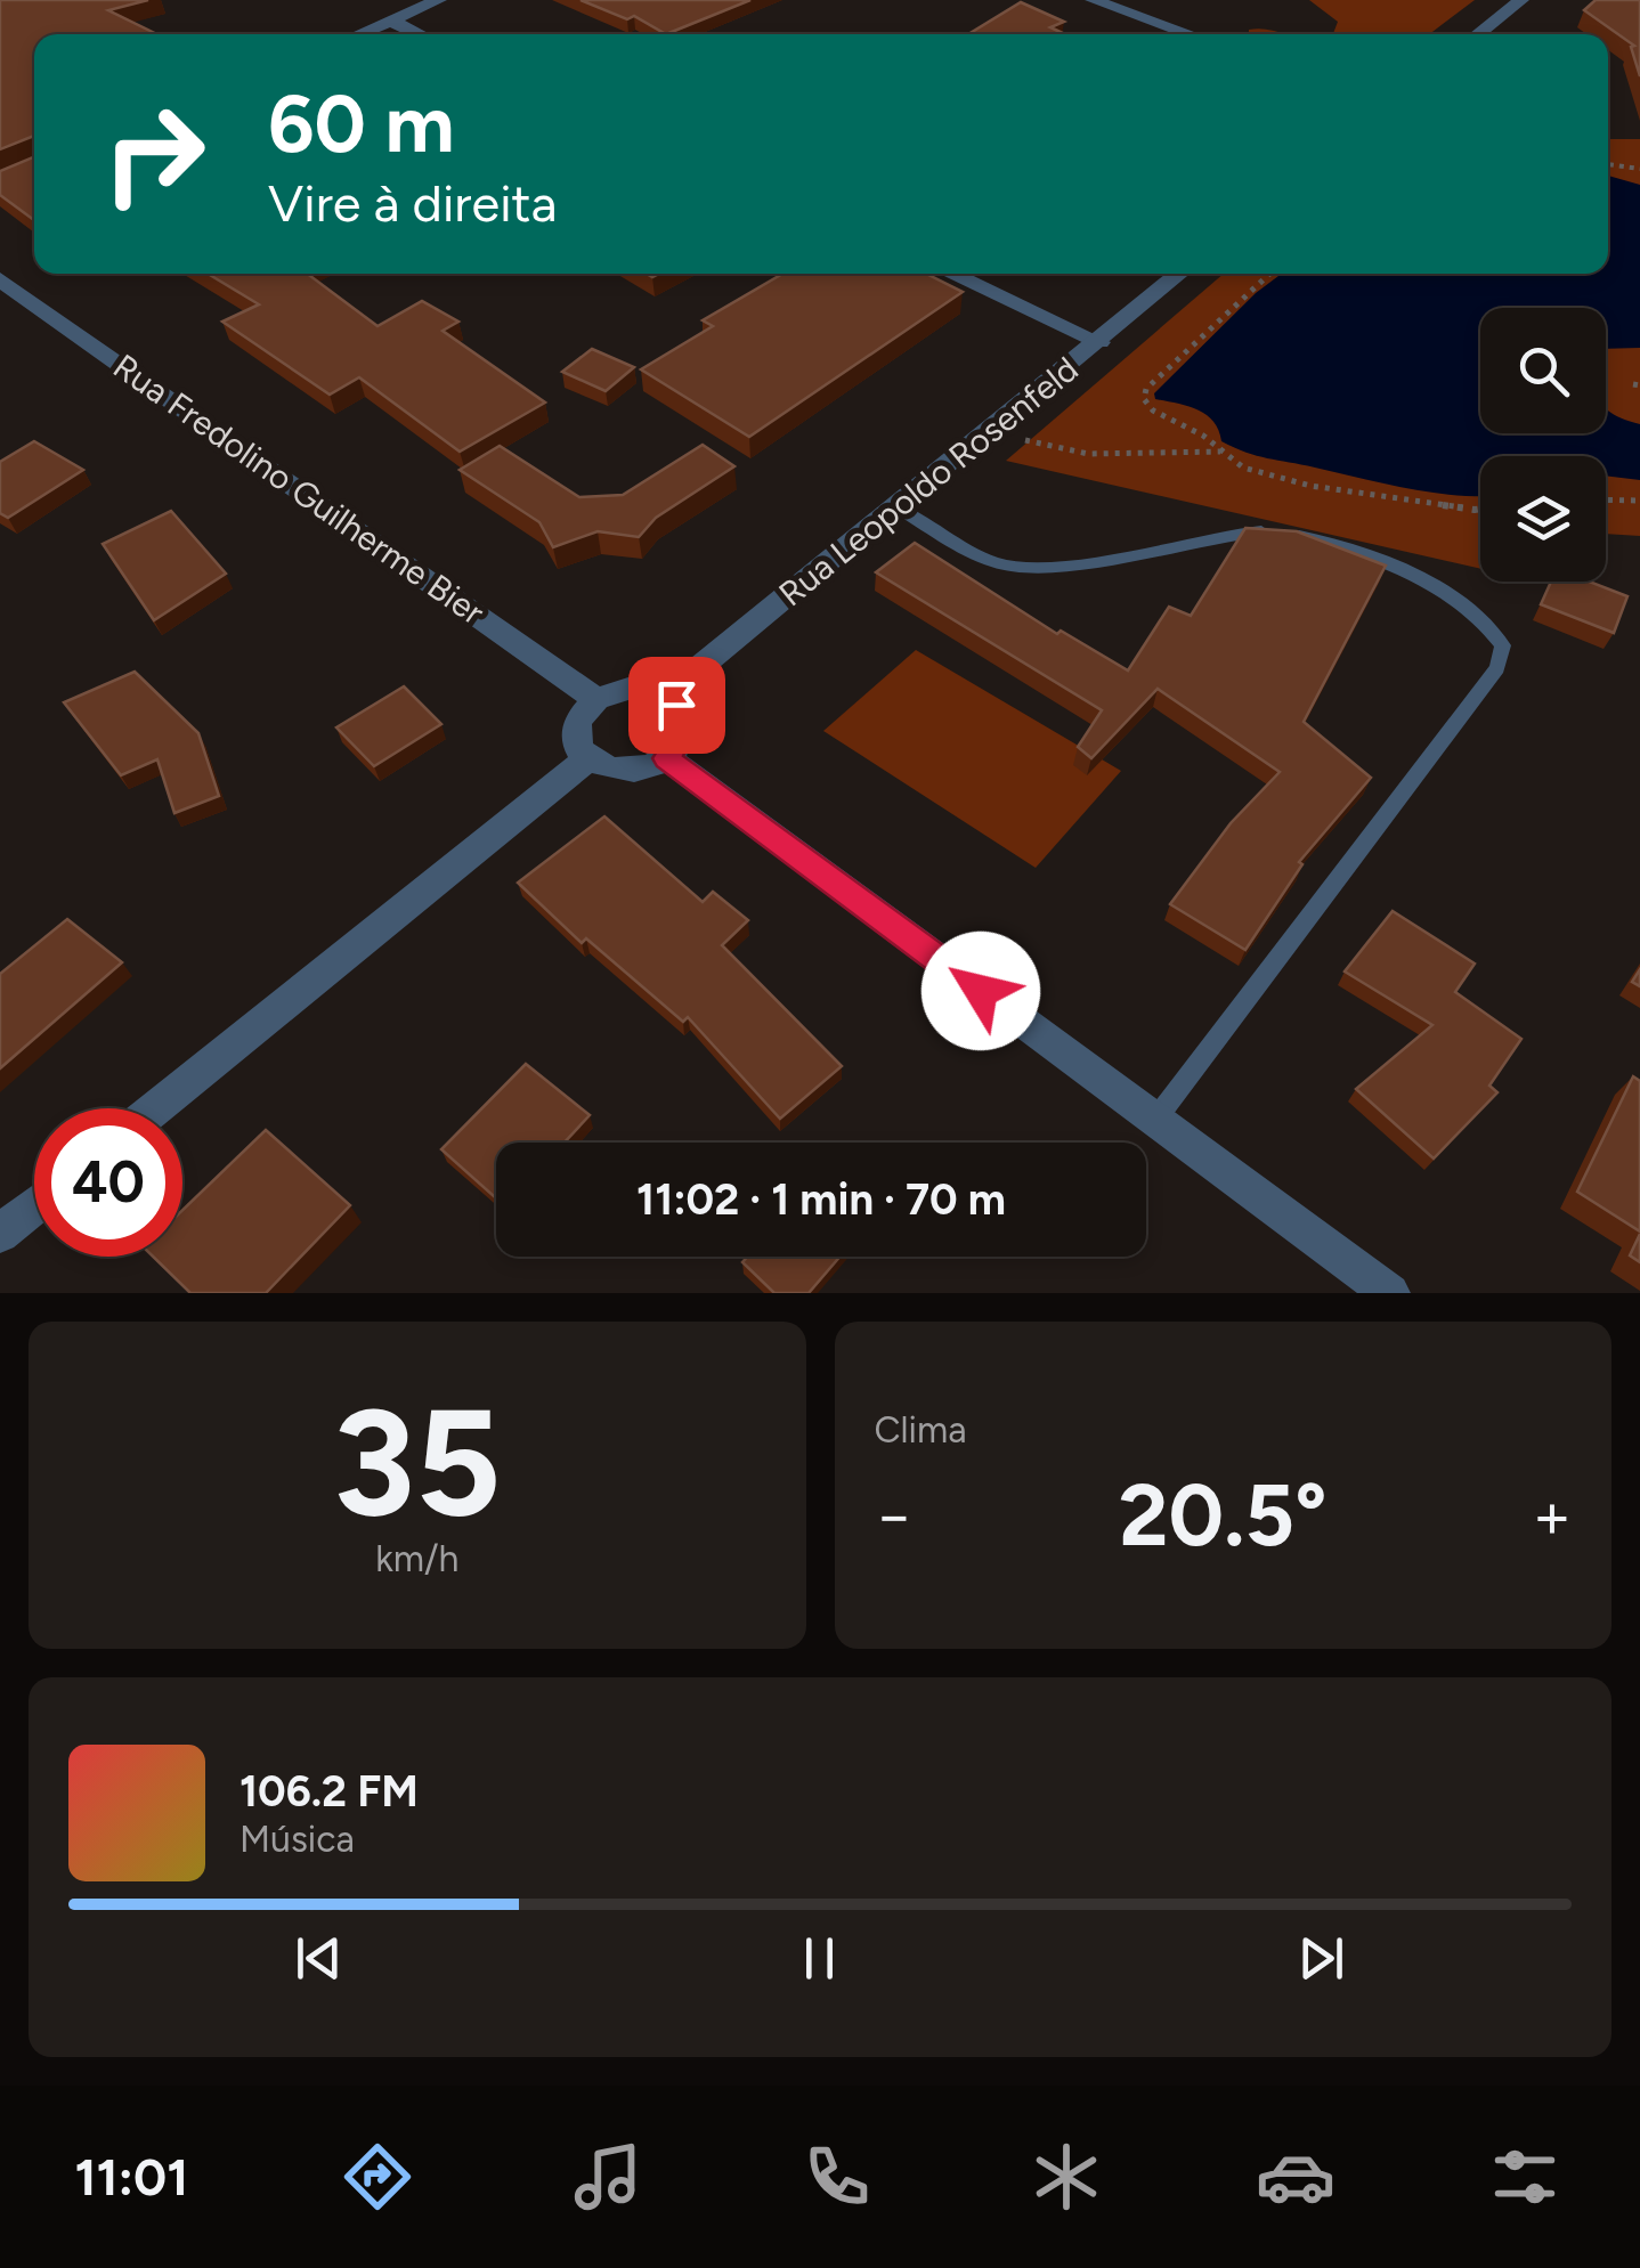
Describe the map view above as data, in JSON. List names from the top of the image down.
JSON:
{
  "streets": {
    "street": ["Rua Leopoldo Rosenfeld", "Rua Fredolino Guilherme Bier"]
  },
  "crossings": [
    ["Rua Leopoldo Rosenfeld", "Rua Fredolino Guilherme Bier"]
  ],
  "page": {
    "turn": ["60 m", "Vire à direita"],
    "limit": "40",
    "trip": "11:02 · 1 min · 70 m",
    "tile": [
      ["35", "km/h"],
      "Clima"
    ],
    "heat": ["−", "20.5°", "+"],
    "song": ["106.2 FM", "Música"],
    "tabs": "11:01"
  }
}
